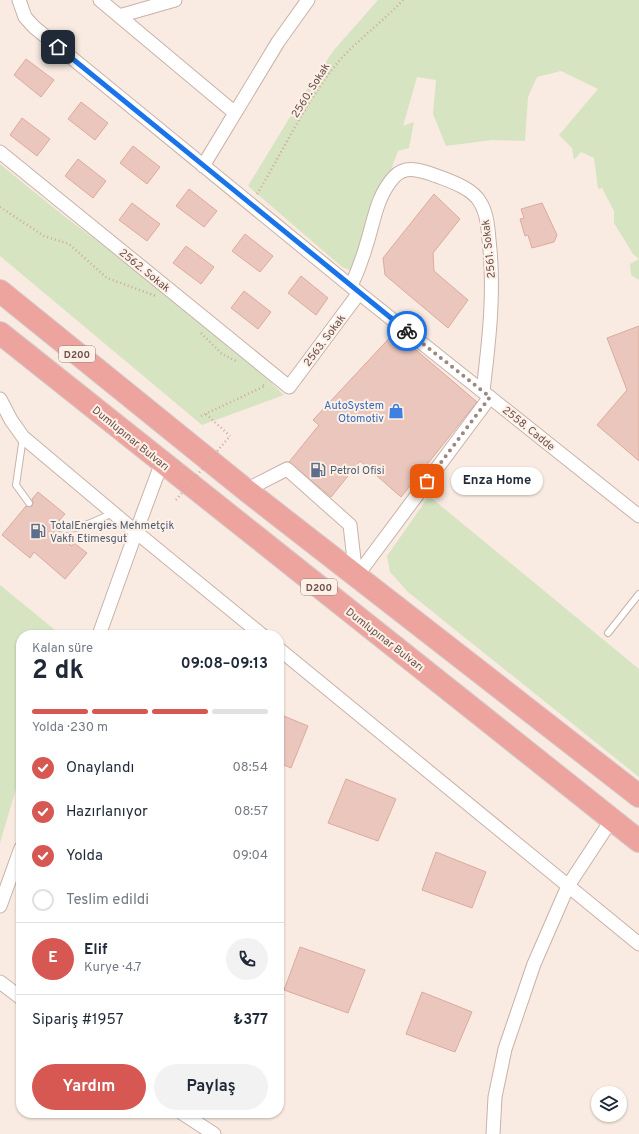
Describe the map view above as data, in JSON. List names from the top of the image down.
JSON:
{
  "streets": {
    "highway": ["D200", "Dumlupınar Bulvarı"],
    "street": [
      "2561. Sokak",
      "2562. Sokak",
      "2563. Sokak",
      "2558. Cadde"
    ],
    "path": ["2560. Sokak"]
  },
  "crossings": [
    ["2560. Sokak", "2558. Cadde"],
    ["2561. Sokak", "2563. Sokak"],
    ["2561. Sokak", "2558. Cadde"],
    ["2562. Sokak", "2563. Sokak"],
    ["2563. Sokak", "2558. Cadde"]
  ],
  "places": {
    "shop": ["AutoSystem Otomotiv"],
    "fuel station": ["Petrol Ofisi", "TotalEnergies Mehmetçik Vakfı Etimesgut"],
    "other": ["Enza Home"]
  },
  "page": {
    "bubble": "Enza Home",
    "heading": ["2 dk", "Kalan süre", "09:08–09:13"],
    "panel": [
      "Elif",
      "Kurye · 4.7",
      "Sipariş #1957",
      "₺377"
    ],
    "bar": "Yolda · 230 m",
    "list": [
      ["Onaylandı", "08:54"],
      ["Hazırlanıyor", "08:57"],
      ["Yolda", "09:04"],
      "Teslim edildi"
    ],
    "round": "E",
    "buttons": ["Yardım", "Paylaş"]
  }
}
